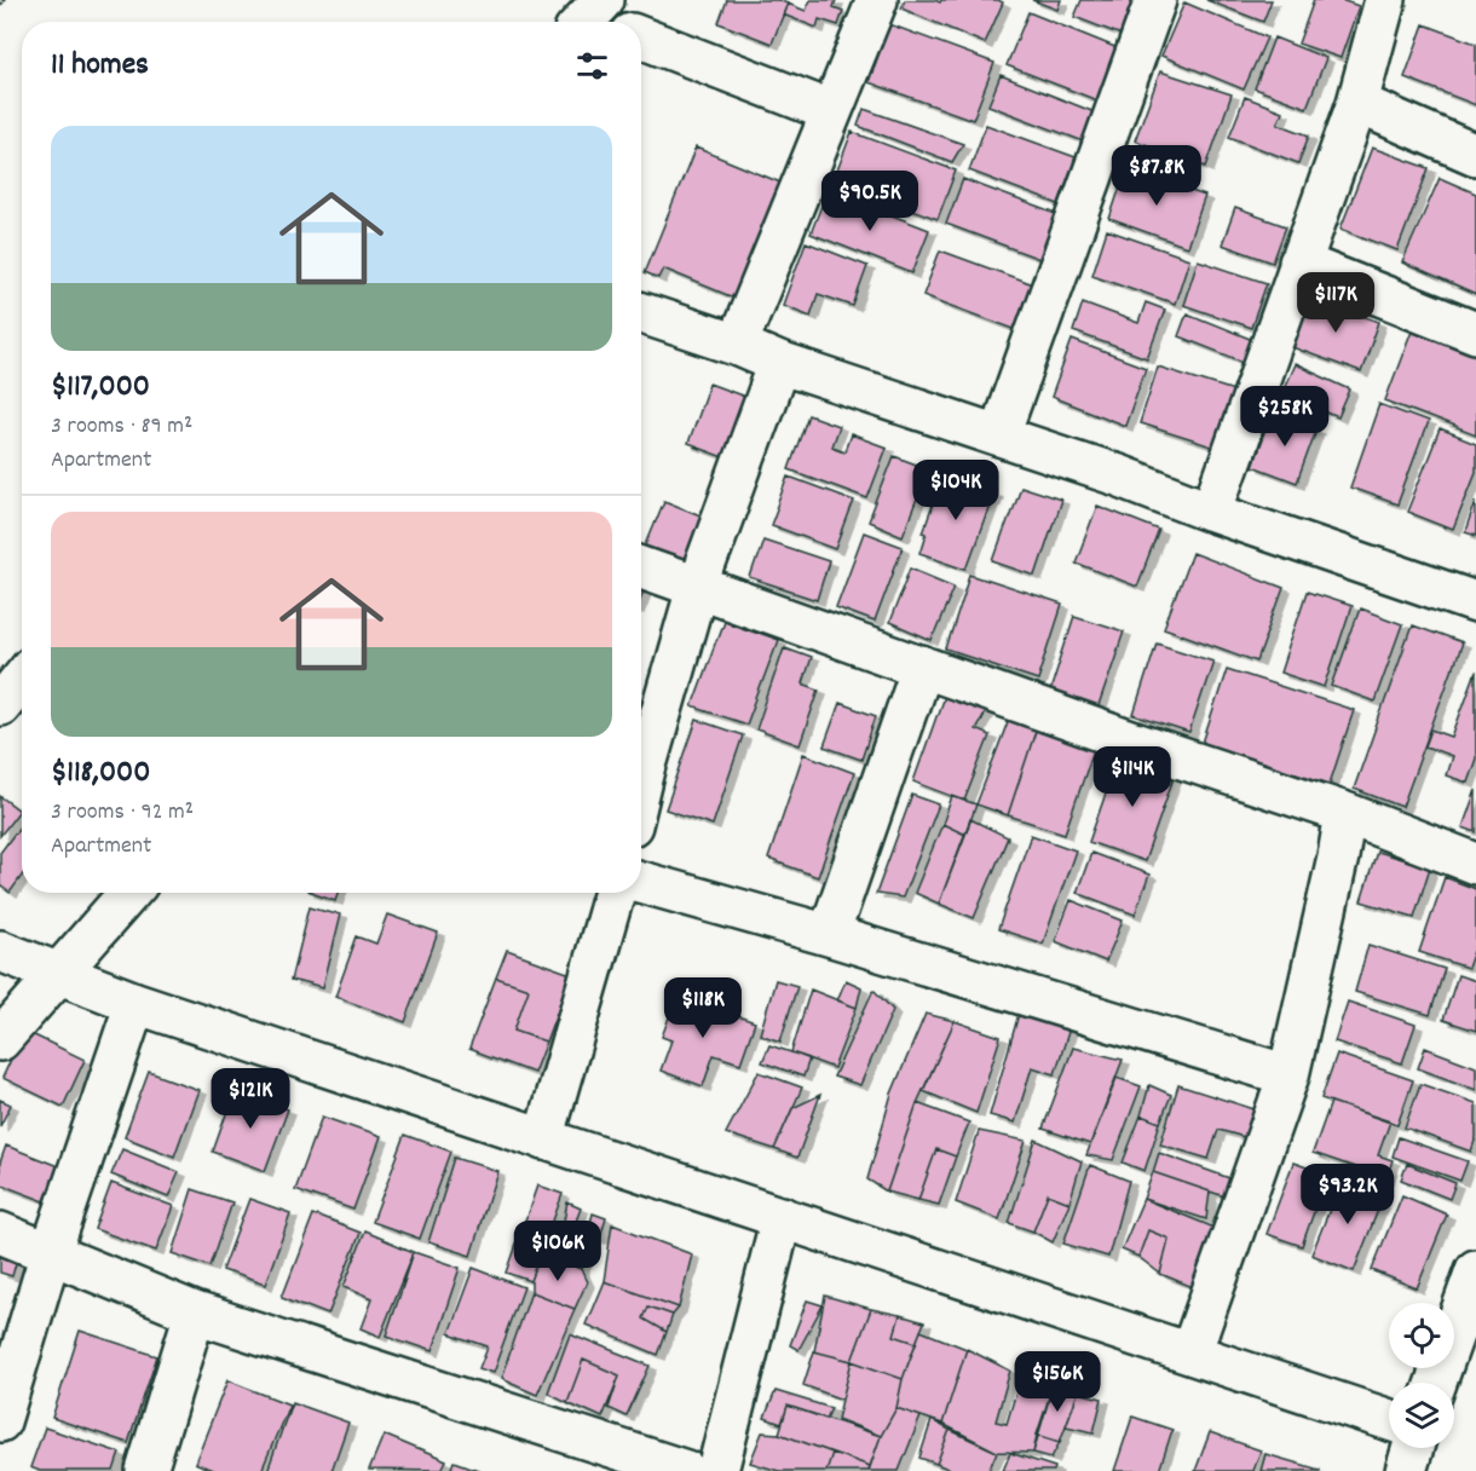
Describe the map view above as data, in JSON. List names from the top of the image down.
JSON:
{
  "page": {
    "heading": "11 homes",
    "list": [
      {
        "name": "$117,000",
        "note": "3 rooms · 89 m² · Apartment"
      },
      {
        "name": "$118,000",
        "note": "3 rooms · 92 m² · Apartment"
      }
    ],
    "price": [
      "$87.8K",
      "$90.5K",
      "$117K",
      "$258K",
      "$104K",
      "$114K",
      "$118K",
      "$121K",
      "$93.2K",
      "$106K",
      "$156K"
    ]
  }
}
